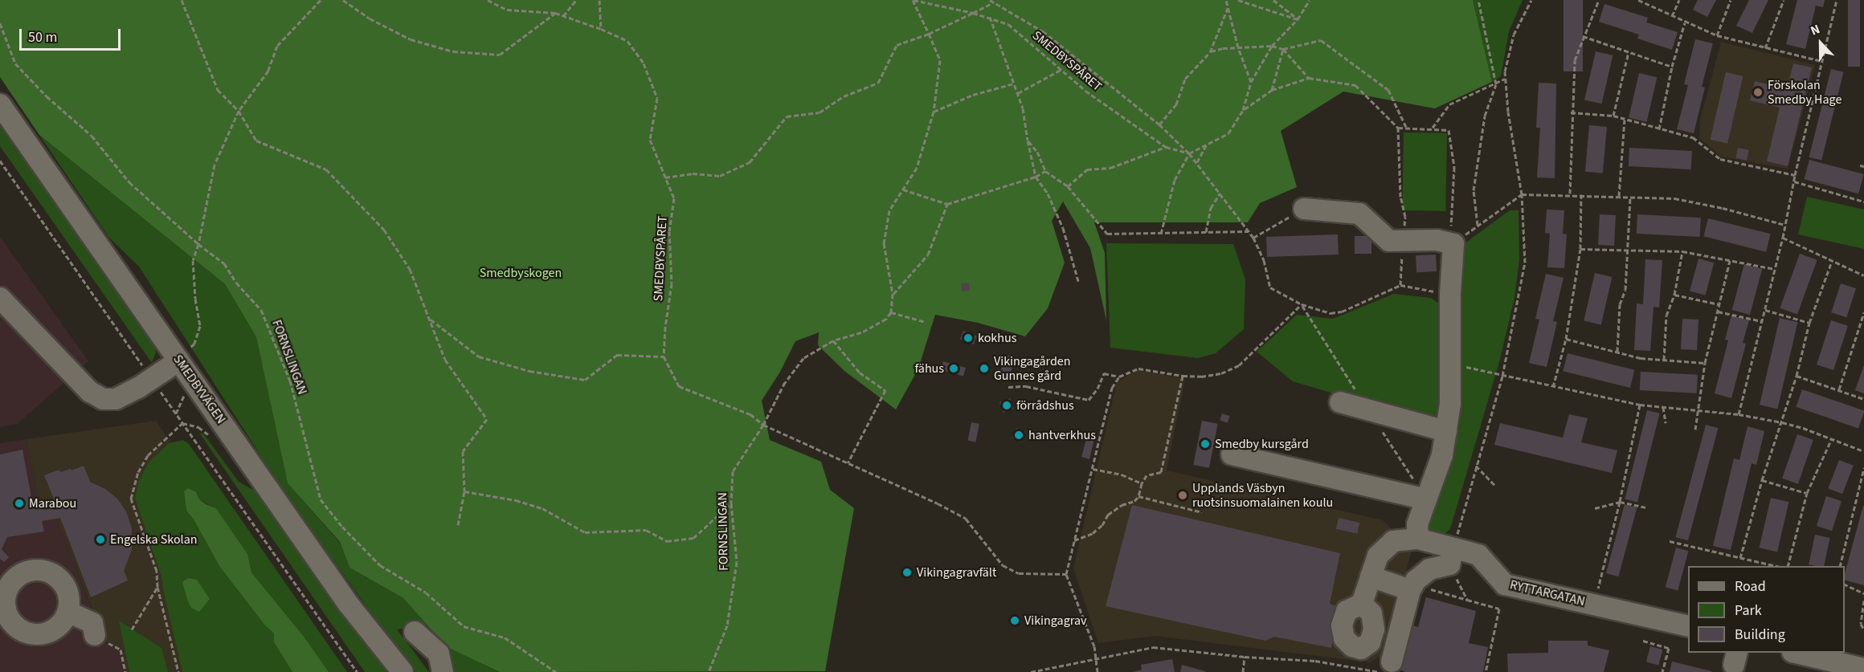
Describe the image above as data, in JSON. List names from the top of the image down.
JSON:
{
  "streets": {
    "street": ["SMEDBYVÄGEN", "RYTTARGATAN"],
    "path": ["SMEDBYSPÅRET", "FORNSLINGAN"]
  },
  "parks": ["Smedbyskogen"],
  "places": [
    "Förskolan Smedby Hage",
    "kokhus",
    "fähus",
    "Vikingagården Gunnes gård",
    "förrådshus",
    "hantverkhus",
    "Smedby kursgård",
    "Upplands Väsbyn ruotsinsuomalainen koulu",
    "Marabou",
    "Engelska Skolan",
    "Vikingagravfält",
    "Vikingagrav"
  ],
  "legend": ["Road", "Park", "Building"],
  "scale_bar": "50 m",
  "north": "top"
}
